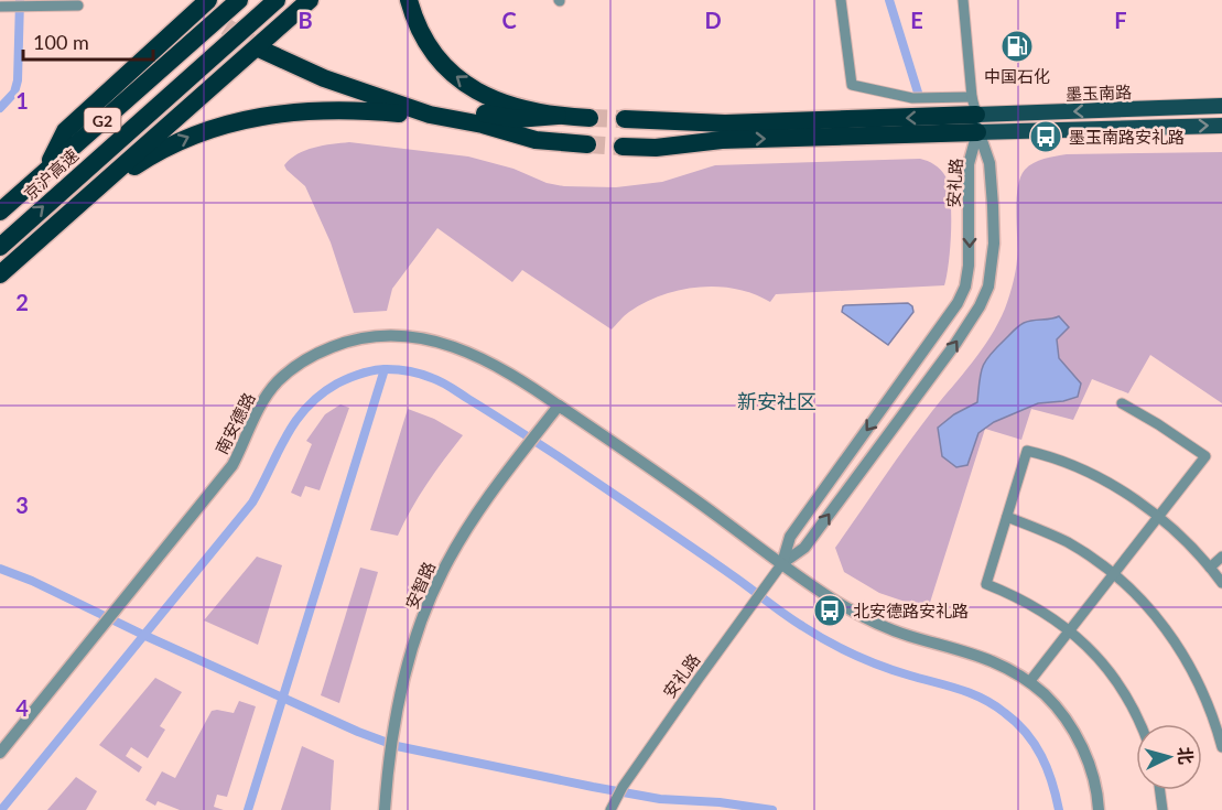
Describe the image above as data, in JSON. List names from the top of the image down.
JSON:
{
  "streets": {
    "highway": ["G2", "京沪高速"],
    "main road": ["墨玉南路"],
    "street": ["安礼路", "南安德路", "安智路"]
  },
  "crossings": [
    ["墨玉南路", "安礼路"],
    ["安礼路", "南安德路"],
    ["南安德路", "安智路"]
  ],
  "districts": ["新安社区"],
  "places": {
    "fuel station": ["中国石化"],
    "bus stop": ["墨玉南路安礼路", "北安德路安礼路"]
  },
  "scale_bar": "100 m",
  "north": "right",
  "grid": {
    "columns": [
      "B",
      "C",
      "D",
      "E",
      "F"
    ],
    "rows": [
      "1",
      "2",
      "3",
      "4"
    ]
  }
}
